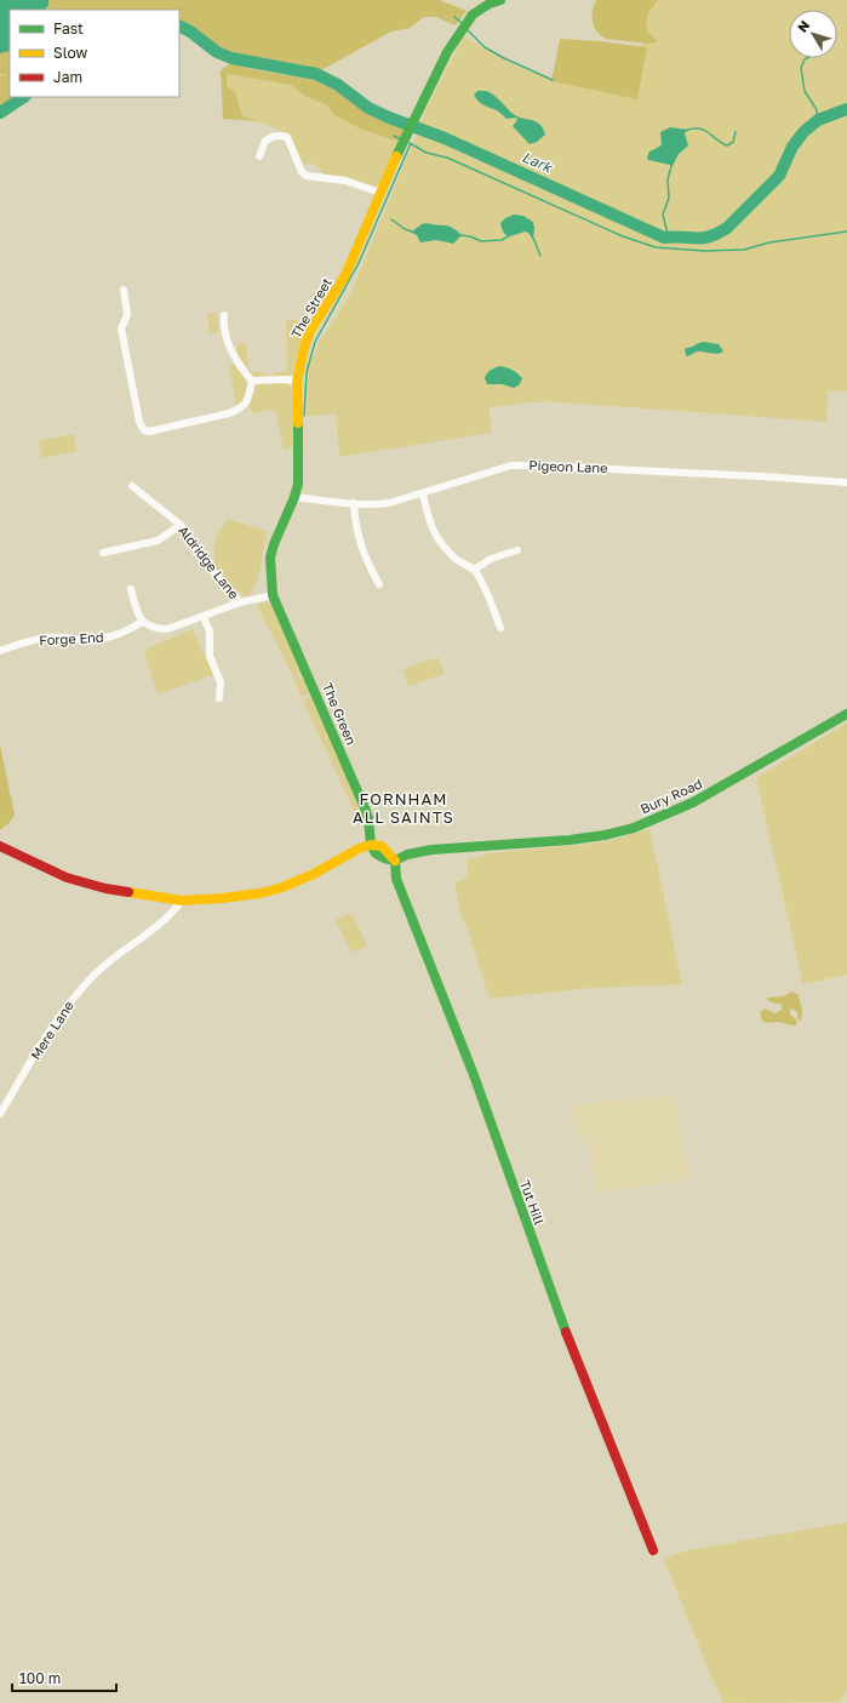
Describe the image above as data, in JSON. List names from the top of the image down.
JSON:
{
  "streets": {
    "main road": [
      "The Street",
      "The Green",
      "Bury Road",
      "Tut Hill"
    ],
    "street": [
      "Pigeon Lane",
      "Aldridge Lane",
      "Forge End",
      "Mere Lane"
    ]
  },
  "crossings": [
    ["The Street", "Pigeon Lane"],
    ["The Street", "The Green"],
    ["Bury Road", "Tut Hill"]
  ],
  "districts": ["FORNHAM ALL SAINTS"],
  "water": ["Lark"],
  "legend": ["Fast", "Slow", "Jam"],
  "scale_bar": "100 m",
  "north": "top left"
}
